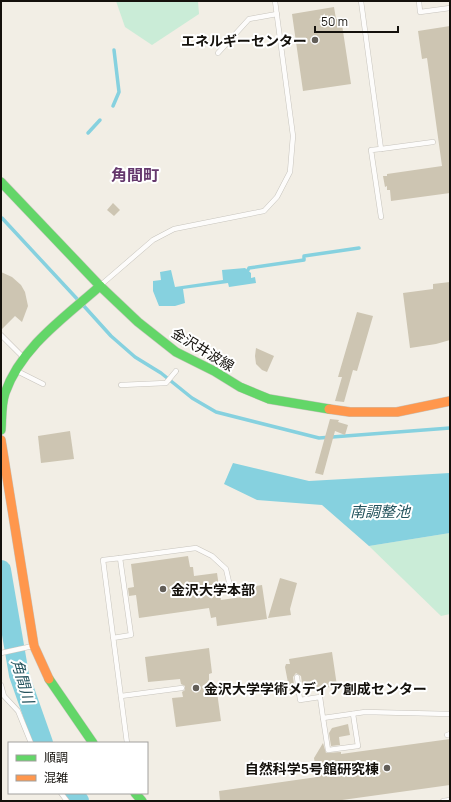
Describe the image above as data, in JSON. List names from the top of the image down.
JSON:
{
  "streets": {
    "main road": ["金沢井波線"]
  },
  "districts": ["角間町"],
  "water": ["南調整池", "角間川"],
  "places": [
    "エネルギーセンター",
    "金沢大学本部",
    "金沢大学学術メディア創成センター",
    "自然科学5号館研究棟"
  ],
  "legend": ["順調", "混雑"],
  "scale_bar": "50 m"
}
